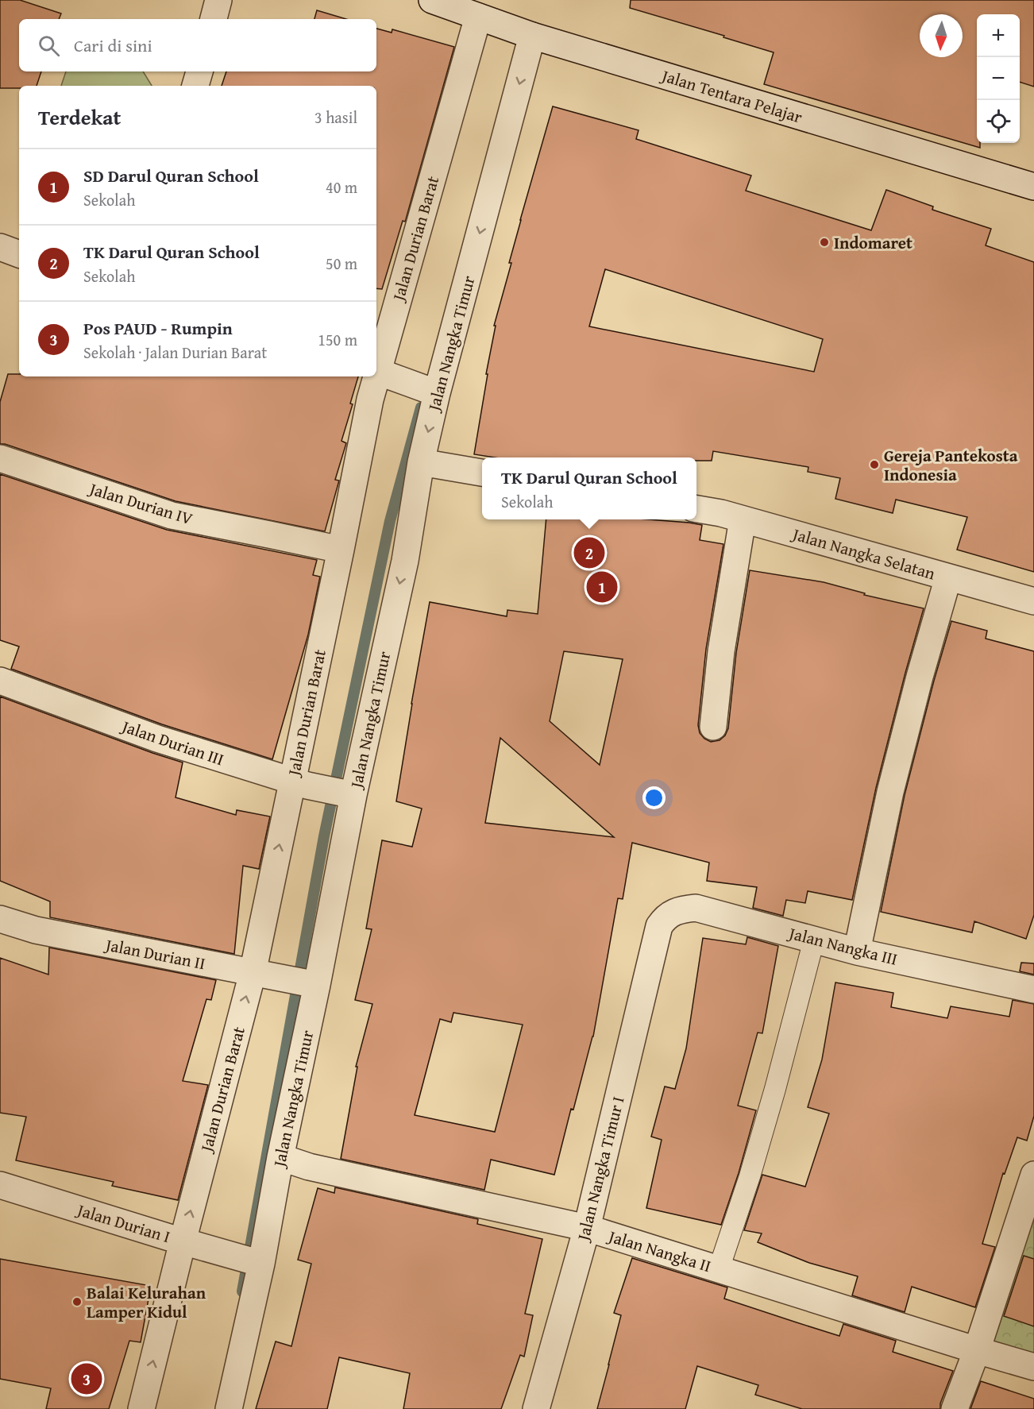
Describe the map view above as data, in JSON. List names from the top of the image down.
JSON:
{
  "streets": {
    "street": [
      "Jalan Tentara Pelajar",
      "Jalan Durian Barat",
      "Jalan Nangka Timur",
      "Jalan Durian IV",
      "Jalan Nangka Selatan",
      "Jalan Durian III",
      "Jalan Nangka III",
      "Jalan Durian II",
      "Jalan Nangka Timur I",
      "Jalan Durian I",
      "Jalan Nangka II"
    ]
  },
  "crossings": [
    ["Jalan Tentara Pelajar", "Jalan Durian Barat"],
    ["Jalan Tentara Pelajar", "Jalan Nangka Timur"],
    ["Jalan Durian Barat", "Jalan Durian IV"],
    ["Jalan Durian Barat", "Jalan Durian III"],
    ["Jalan Durian Barat", "Jalan Durian II"],
    ["Jalan Durian Barat", "Jalan Durian I"],
    ["Jalan Nangka Timur", "Jalan Durian III"],
    ["Jalan Nangka Timur", "Jalan Durian II"],
    ["Jalan Nangka Timur", "Jalan Durian I"],
    ["Jalan Nangka Timur", "Jalan Nangka II"],
    ["Jalan Nangka III", "Jalan Nangka Timur I"],
    ["Jalan Nangka Timur I", "Jalan Nangka II"]
  ],
  "one_way": ["Jalan Durian Barat", "Jalan Nangka Timur"],
  "places": ["Indomaret", "Gereja Pantekosta Indonesia", "Balai Kelurahan Lamper Kidul"],
  "north": "bottom",
  "page": {
    "map_buttons": ["+", "−"],
    "search": "Cari di sini",
    "heading": ["Terdekat", "3 hasil"],
    "list": [
      {
        "mark": "1",
        "name": "SD Darul Quran School",
        "note": "Sekolah",
        "value": "40 m"
      },
      {
        "mark": "2",
        "name": "TK Darul Quran School",
        "note": "Sekolah",
        "value": "50 m"
      },
      {
        "mark": "3",
        "name": "Pos PAUD - Rumpin",
        "note": "Sekolah · Jalan Durian Barat",
        "value": "150 m"
      }
    ],
    "popup": ["TK Darul Quran School", "Sekolah"],
    "pins": ["2", "1", "3"]
  }
}
